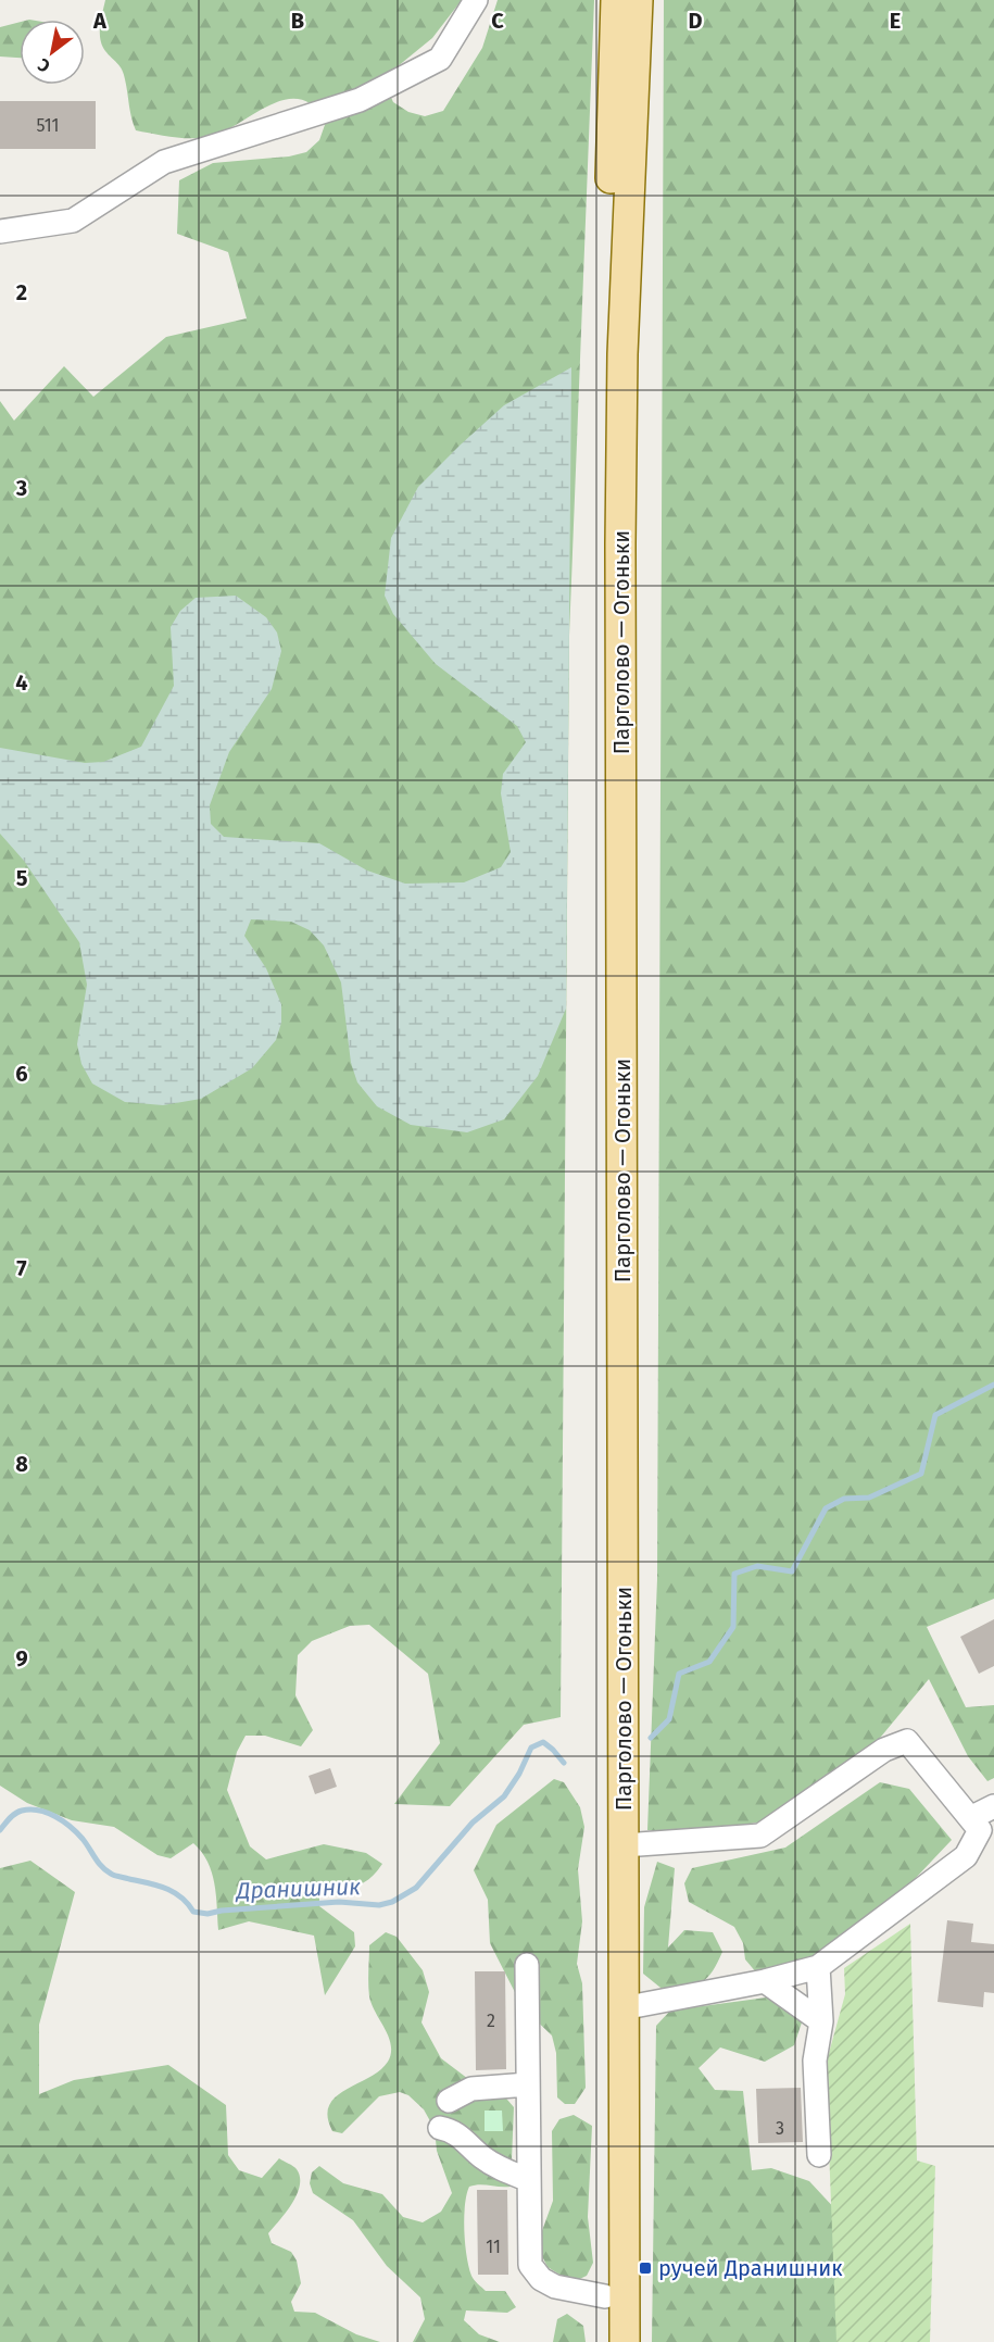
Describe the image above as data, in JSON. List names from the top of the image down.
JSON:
{
  "streets": {
    "main road": ["Парголово — Огоньки"]
  },
  "water": ["Дранишник"],
  "places": {
    "transit": ["ручей Дранишник"]
  },
  "house_numbers": [
    "511",
    "2",
    "3",
    "11"
  ],
  "north": "bottom left",
  "grid": {
    "columns": [
      "A",
      "B",
      "C",
      "D",
      "E"
    ],
    "rows": [
      "2",
      "3",
      "4",
      "5",
      "6",
      "7",
      "8",
      "9"
    ]
  }
}
